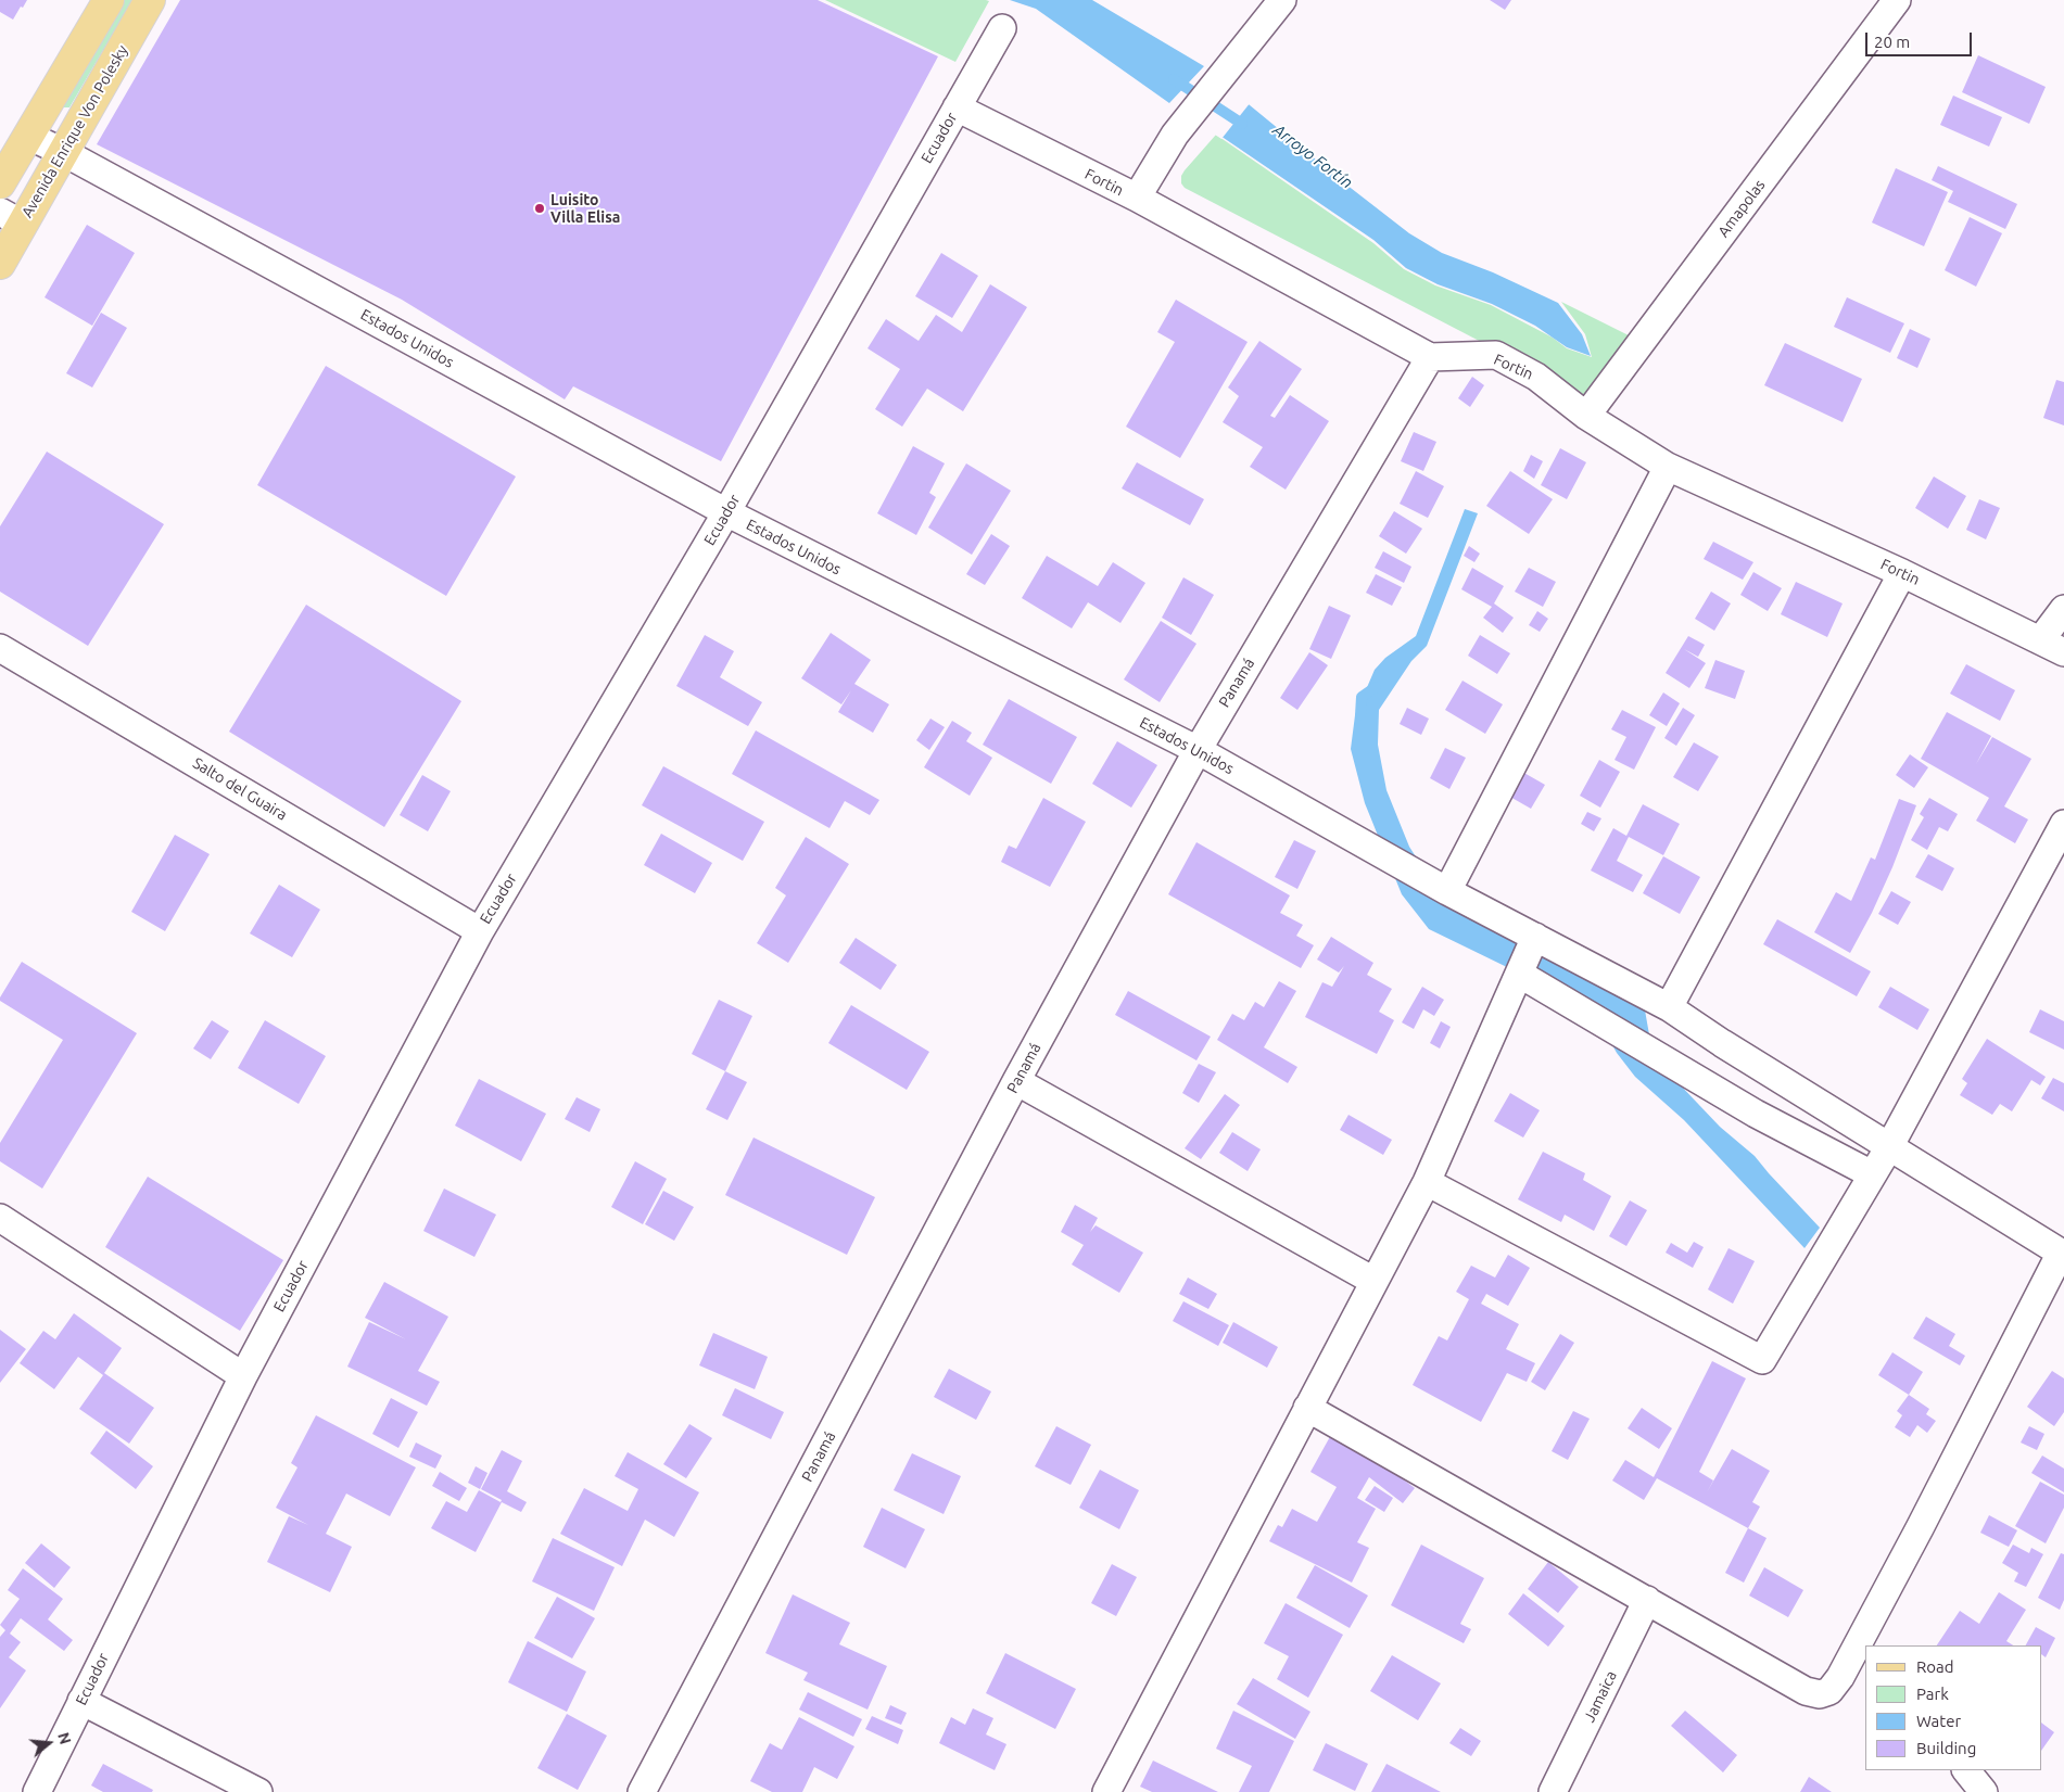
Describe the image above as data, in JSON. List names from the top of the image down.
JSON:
{
  "streets": {
    "main road": ["Avenida Enrique Von Polesky"],
    "street": [
      "Ecuador",
      "Fortin",
      "Amapolas",
      "Estados Unidos",
      "Panamá",
      "Salto del Guaira",
      "Jamaica"
    ]
  },
  "crossings": [
    ["Avenida Enrique Von Polesky", "Estados Unidos"],
    ["Ecuador", "Fortin"],
    ["Ecuador", "Estados Unidos"],
    ["Ecuador", "Salto del Guaira"],
    ["Fortin", "Amapolas"],
    ["Fortin", "Panamá"],
    ["Estados Unidos", "Panamá"]
  ],
  "water": ["Arroyo Fortín"],
  "places": ["Luisito Villa Elisa"],
  "legend": [
    "Road",
    "Park",
    "Water",
    "Building"
  ],
  "scale_bar": "20 m",
  "north": "right"
}
